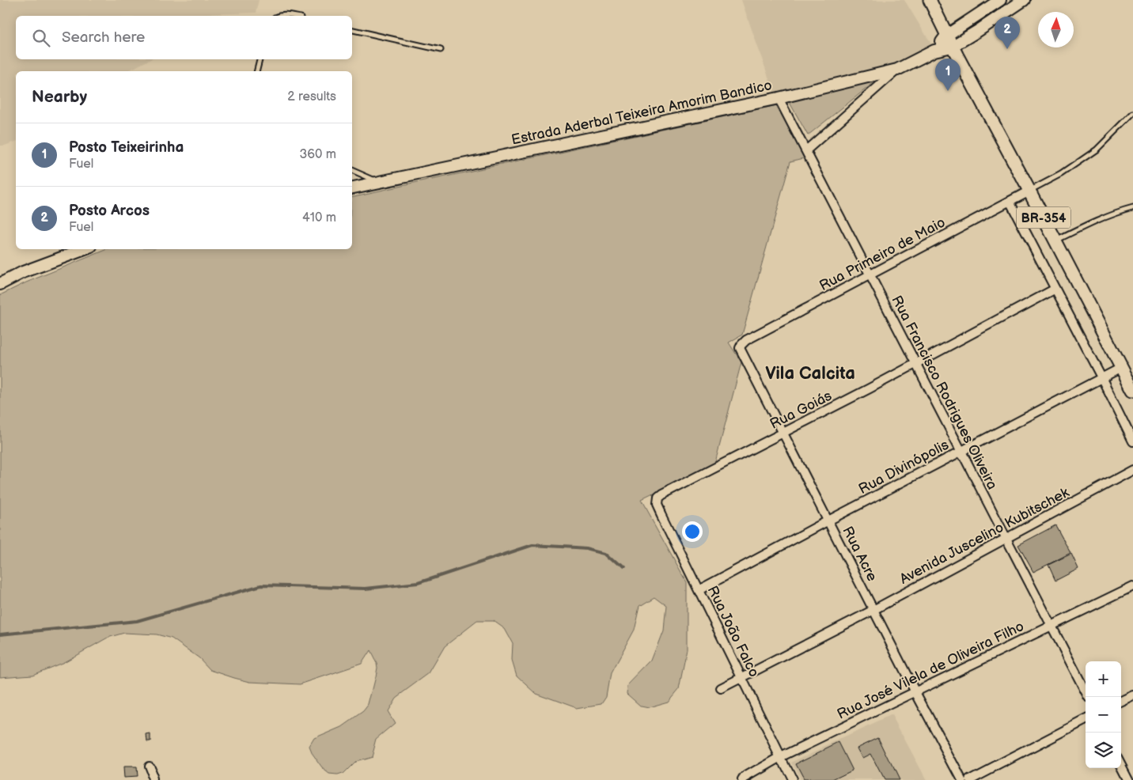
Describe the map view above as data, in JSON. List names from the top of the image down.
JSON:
{
  "streets": {
    "main road": ["Estrada Aderbal Teixeira Amorim Bandico", "BR-354"],
    "street": [
      "Rua Primeiro de Maio",
      "Rua Francisco Rodrigues Oliveira",
      "Rua Goiás",
      "Rua Divinópolis",
      "Avenida Juscelino Kubitschek",
      "Rua Acre",
      "Rua João Falco",
      "Rua José Vilela de Oliveira Filho"
    ]
  },
  "crossings": [
    ["Estrada Aderbal Teixeira Amorim Bandico", "BR-354"],
    ["Estrada Aderbal Teixeira Amorim Bandico", "Rua Francisco Rodrigues Oliveira"],
    ["BR-354", "Rua Primeiro de Maio"],
    ["BR-354", "Rua Divinópolis"],
    ["Rua Primeiro de Maio", "Rua Francisco Rodrigues Oliveira"],
    ["Rua Primeiro de Maio", "Rua Acre"],
    ["Rua Francisco Rodrigues Oliveira", "Rua Goiás"],
    ["Rua Francisco Rodrigues Oliveira", "Rua Divinópolis"],
    ["Rua Francisco Rodrigues Oliveira", "Avenida Juscelino Kubitschek"],
    ["Rua Francisco Rodrigues Oliveira", "Rua José Vilela de Oliveira Filho"],
    ["Rua Goiás", "Rua Acre"],
    ["Rua Goiás", "Rua João Falco"],
    ["Rua Divinópolis", "Rua Acre"],
    ["Rua Divinópolis", "Rua João Falco"],
    ["Avenida Juscelino Kubitschek", "Rua Acre"],
    ["Avenida Juscelino Kubitschek", "Rua João Falco"],
    ["Rua Acre", "Rua José Vilela de Oliveira Filho"],
    ["Rua João Falco", "Rua José Vilela de Oliveira Filho"]
  ],
  "districts": ["Vila Calcita"],
  "north": "top",
  "page": {
    "search": "Search here",
    "pins": ["2", "1"],
    "heading": ["Nearby", "2 results"],
    "list": [
      {
        "mark": "1",
        "name": "Posto Teixeirinha",
        "note": "Fuel",
        "value": "360 m"
      },
      {
        "mark": "2",
        "name": "Posto Arcos",
        "note": "Fuel",
        "value": "410 m"
      }
    ],
    "map_buttons": ["+", "−"]
  }
}
